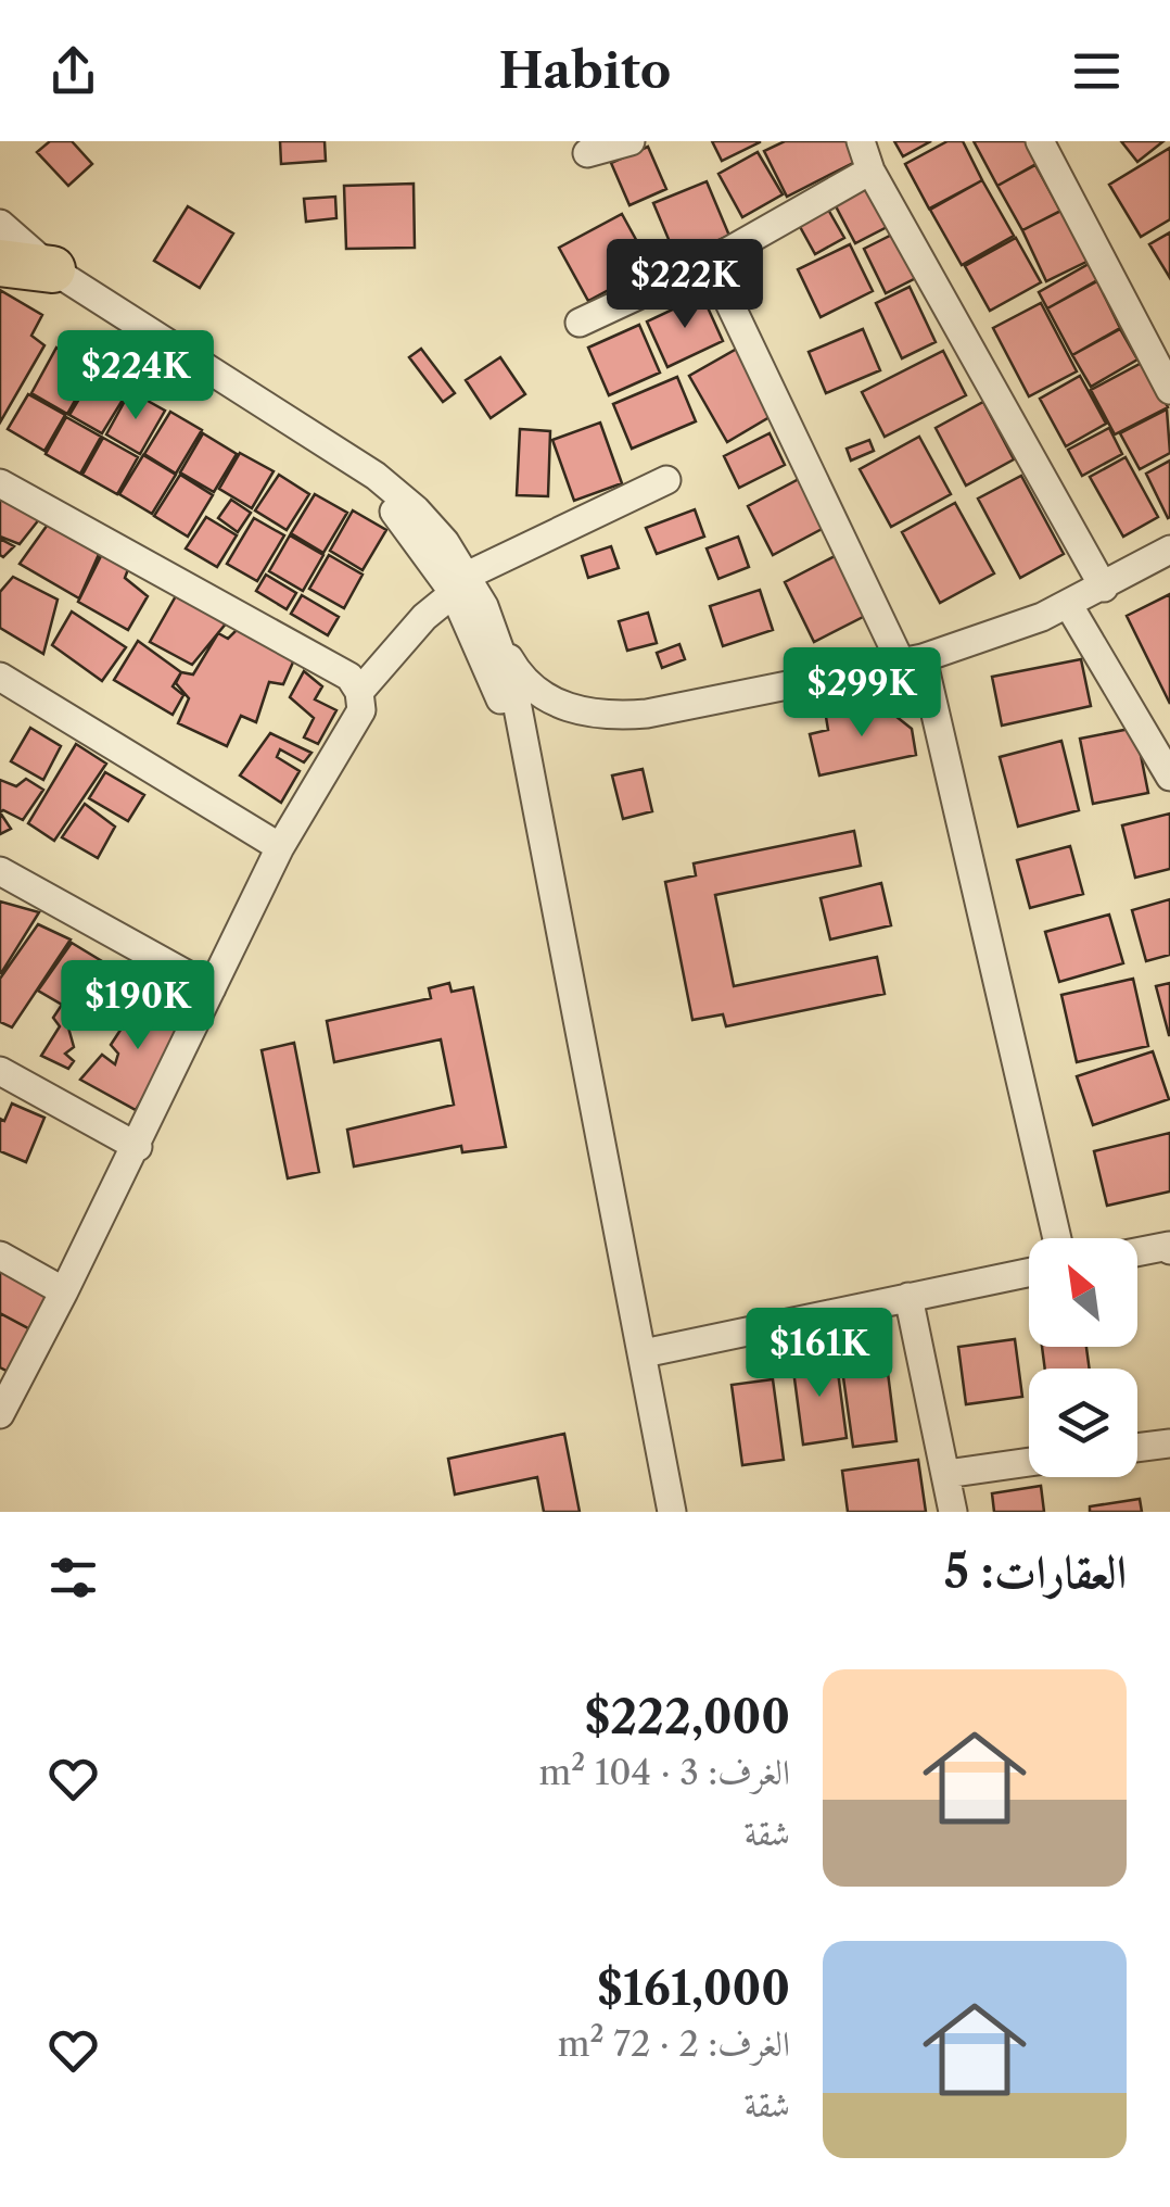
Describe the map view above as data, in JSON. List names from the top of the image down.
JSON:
{
  "north": "top left",
  "page": {
    "header": "Habito",
    "price": [
      "$222K",
      "$224K",
      "$299K",
      "$190K",
      "$161K"
    ],
    "heading": "العقارات: 5",
    "list": [
      {
        "name": "$222,000",
        "note": "الغرف: 3 · 104 m² · شقة"
      },
      {
        "name": "$161,000",
        "note": "الغرف: 2 · 72 m² · شقة"
      }
    ]
  }
}
